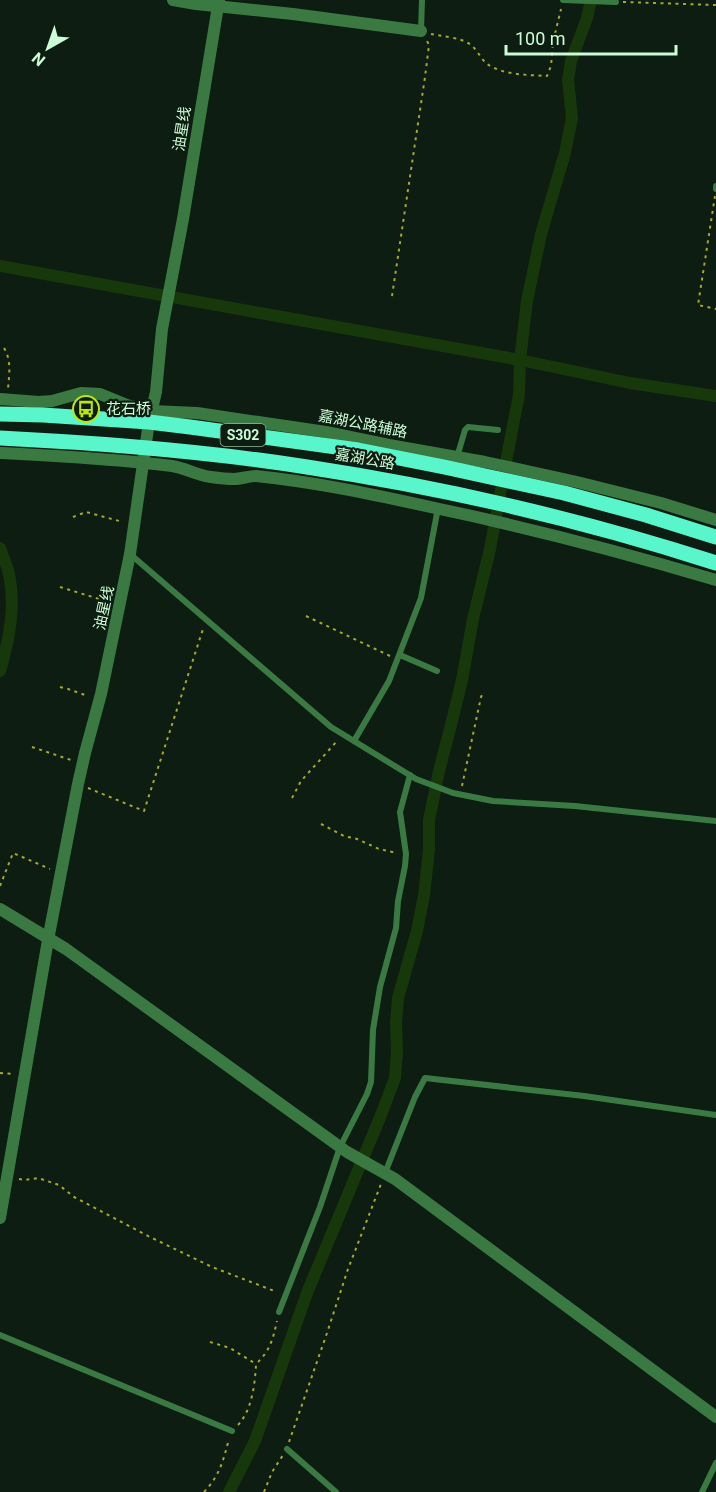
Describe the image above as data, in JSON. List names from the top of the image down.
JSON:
{
  "streets": {
    "main road": ["S302", "嘉湖公路"],
    "street": ["油星线", "嘉湖公路辅路"]
  },
  "crossings": [
    ["油星线", "嘉湖公路辅路"],
    ["油星线", "嘉湖公路"],
    ["嘉湖公路辅路", "嘉湖公路"]
  ],
  "places": {
    "bus stop": ["花石桥"]
  },
  "scale_bar": "100 m",
  "north": "bottom left"
}
